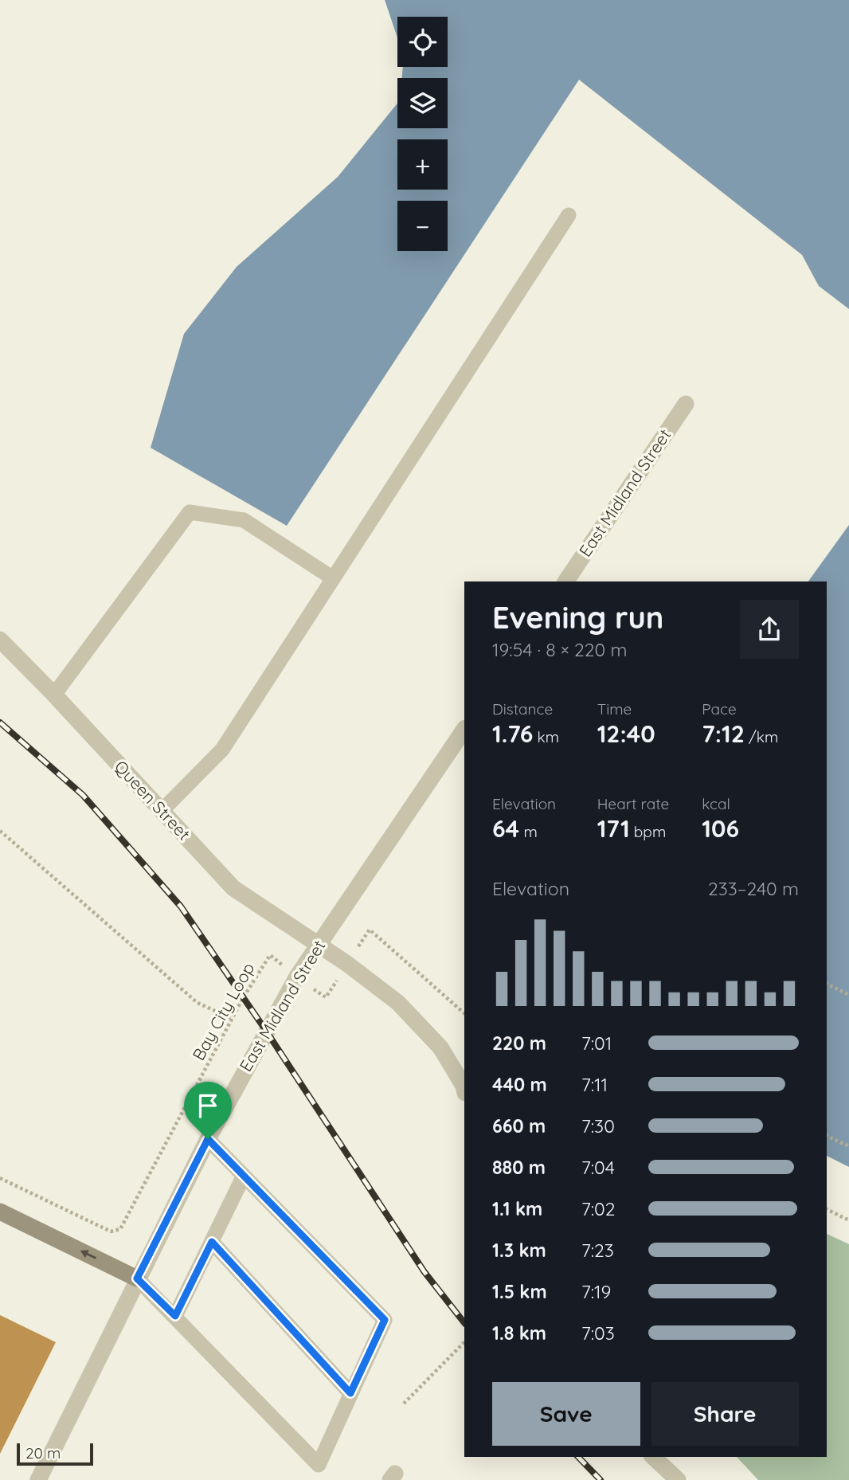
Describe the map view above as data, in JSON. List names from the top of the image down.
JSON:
{
  "streets": {
    "street": ["East Midland Street", "Queen Street"],
    "path": ["Bay City Loop"]
  },
  "crossings": [
    ["East Midland Street", "Queen Street"]
  ],
  "scale_bar": "20 m",
  "page": {
    "map_buttons": ["+", "−"],
    "heading": ["Evening run", "19:54 · 8 × 220 m"],
    "stats": [
      ["Distance", "1.76 km"],
      ["Time", "12:40"],
      ["Pace", "7:12 /km"],
      ["Elevation", "64 m"],
      ["Heart rate", "171 bpm"],
      ["kcal", "106"]
    ],
    "chart": ["Elevation", "233–240 m"],
    "list": [
      {
        "name": "220 m",
        "note": "7:01"
      },
      {
        "name": "440 m",
        "note": "7:11"
      },
      {
        "name": "660 m",
        "note": "7:30"
      },
      {
        "name": "880 m",
        "note": "7:04"
      },
      {
        "name": "1.1 km",
        "note": "7:02"
      },
      {
        "name": "1.3 km",
        "note": "7:23"
      },
      {
        "name": "1.5 km",
        "note": "7:19"
      },
      {
        "name": "1.8 km",
        "note": "7:03"
      }
    ],
    "buttons": ["Save", "Share"],
    "scale": "20 m"
  }
}
